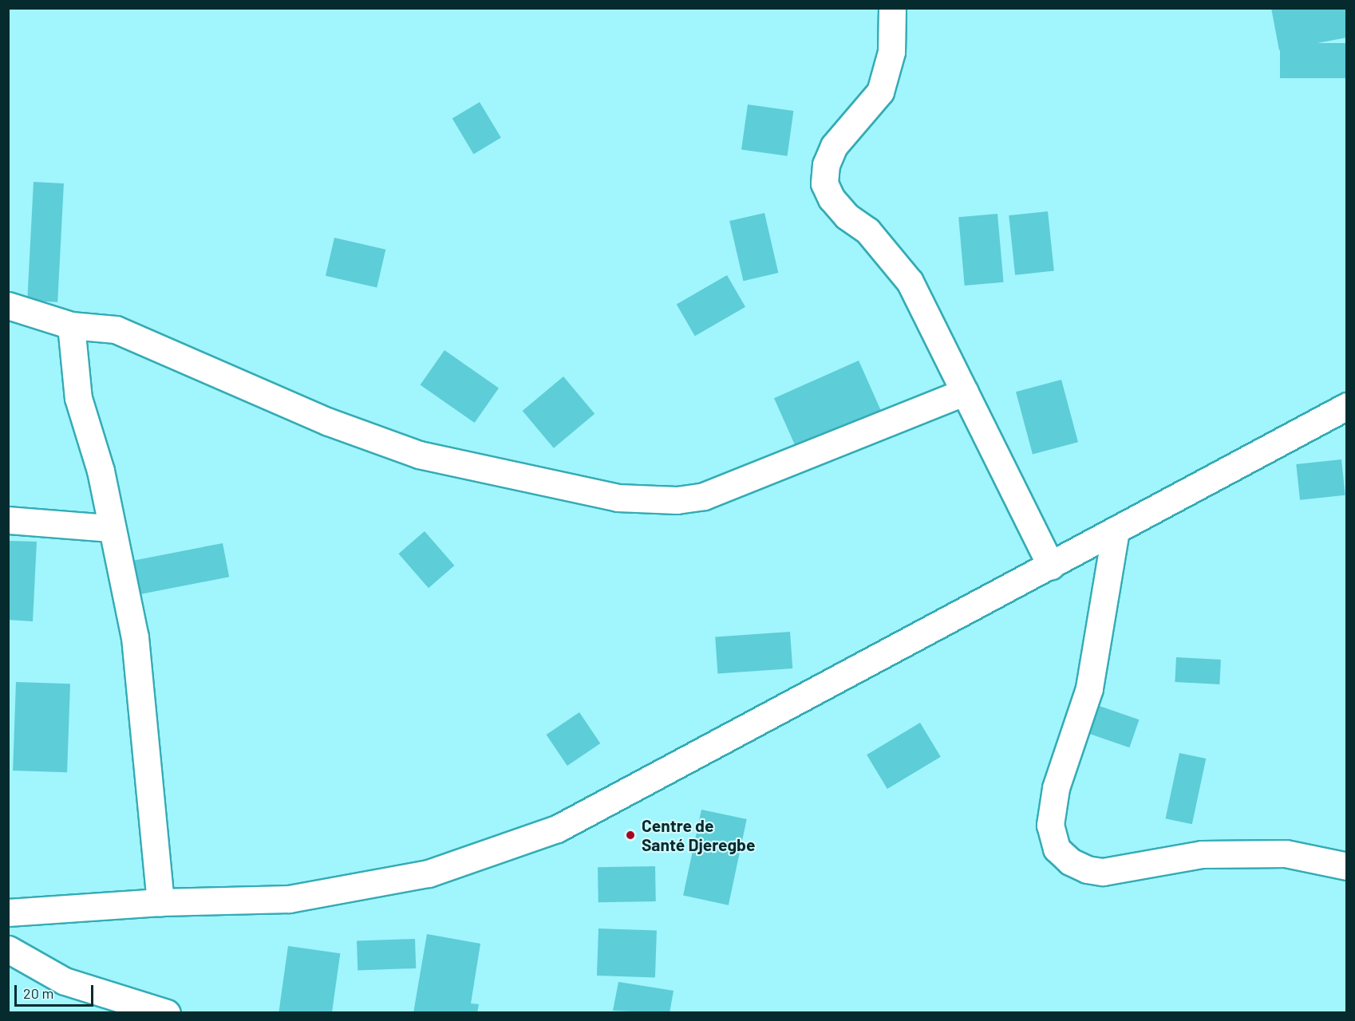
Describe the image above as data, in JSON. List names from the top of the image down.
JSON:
{
  "places": ["Centre de Santé Djeregbe"],
  "scale_bar": "20 m"
}
